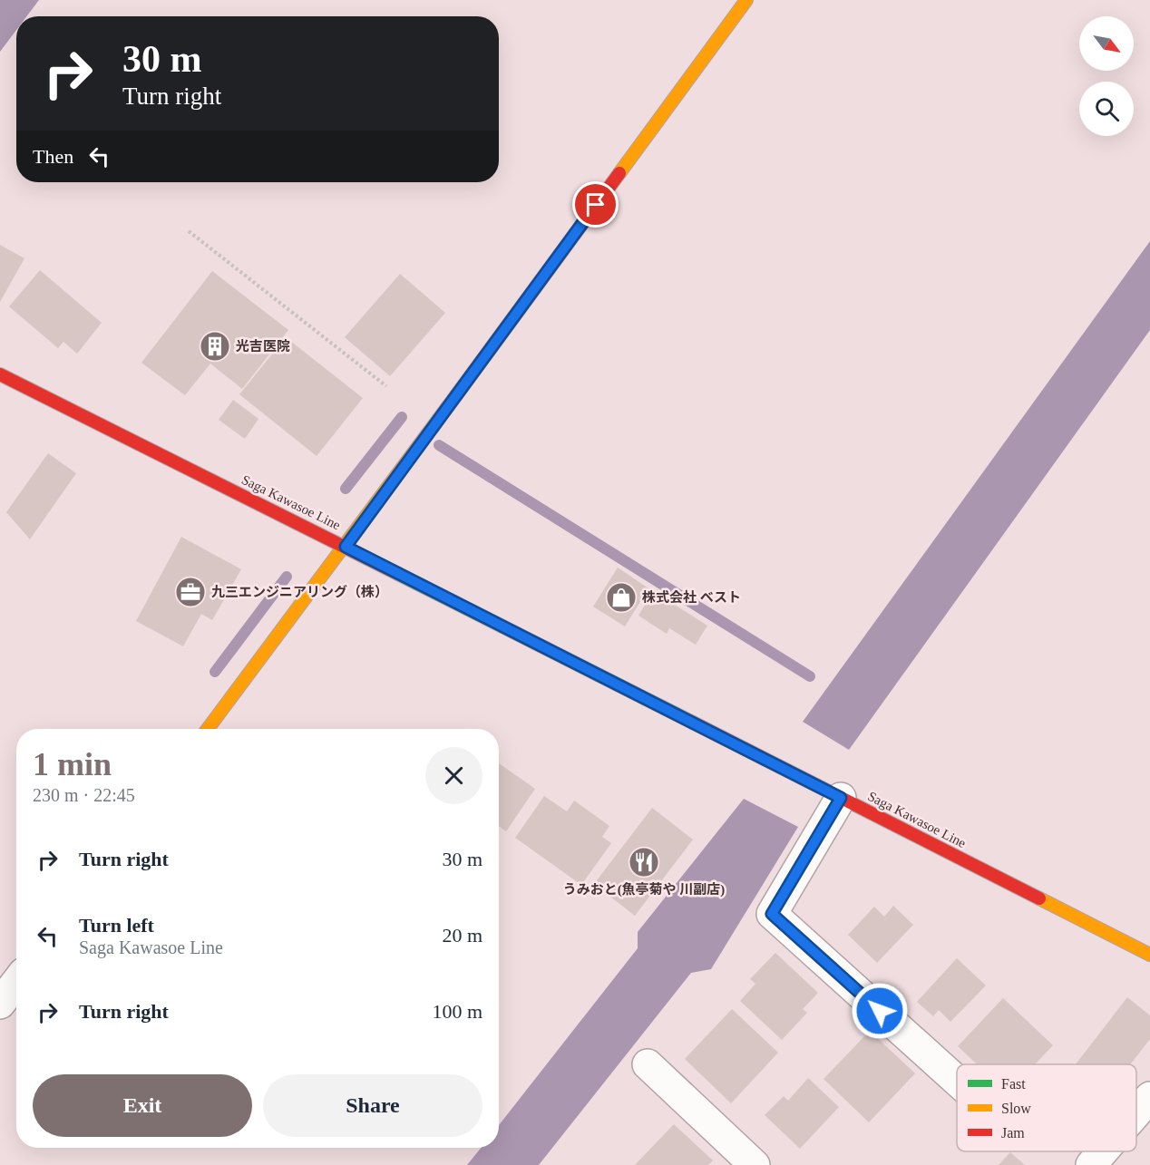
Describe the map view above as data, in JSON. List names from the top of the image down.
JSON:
{
  "streets": {
    "main road": ["Saga Kawasoe Line"]
  },
  "places": {
    "building": ["光吉医院"],
    "office": ["九三エンジニアリング（株）"],
    "shop": ["株式会社 ベスト"],
    "restaurant": ["うみおと(魚亭菊や 川副店)"]
  },
  "legend": ["Fast", "Slow", "Jam"],
  "north": "bottom right",
  "page": {
    "turn": ["30 m", "Turn right"],
    "then": "Then",
    "heading": ["1 min", "230 m · 22:45"],
    "list": [
      {
        "name": "Turn right",
        "value": "30 m"
      },
      {
        "name": "Turn left",
        "note": "Saga Kawasoe Line",
        "value": "20 m"
      },
      {
        "name": "Turn right",
        "value": "100 m"
      }
    ],
    "buttons": ["Exit", "Share"]
  }
}
